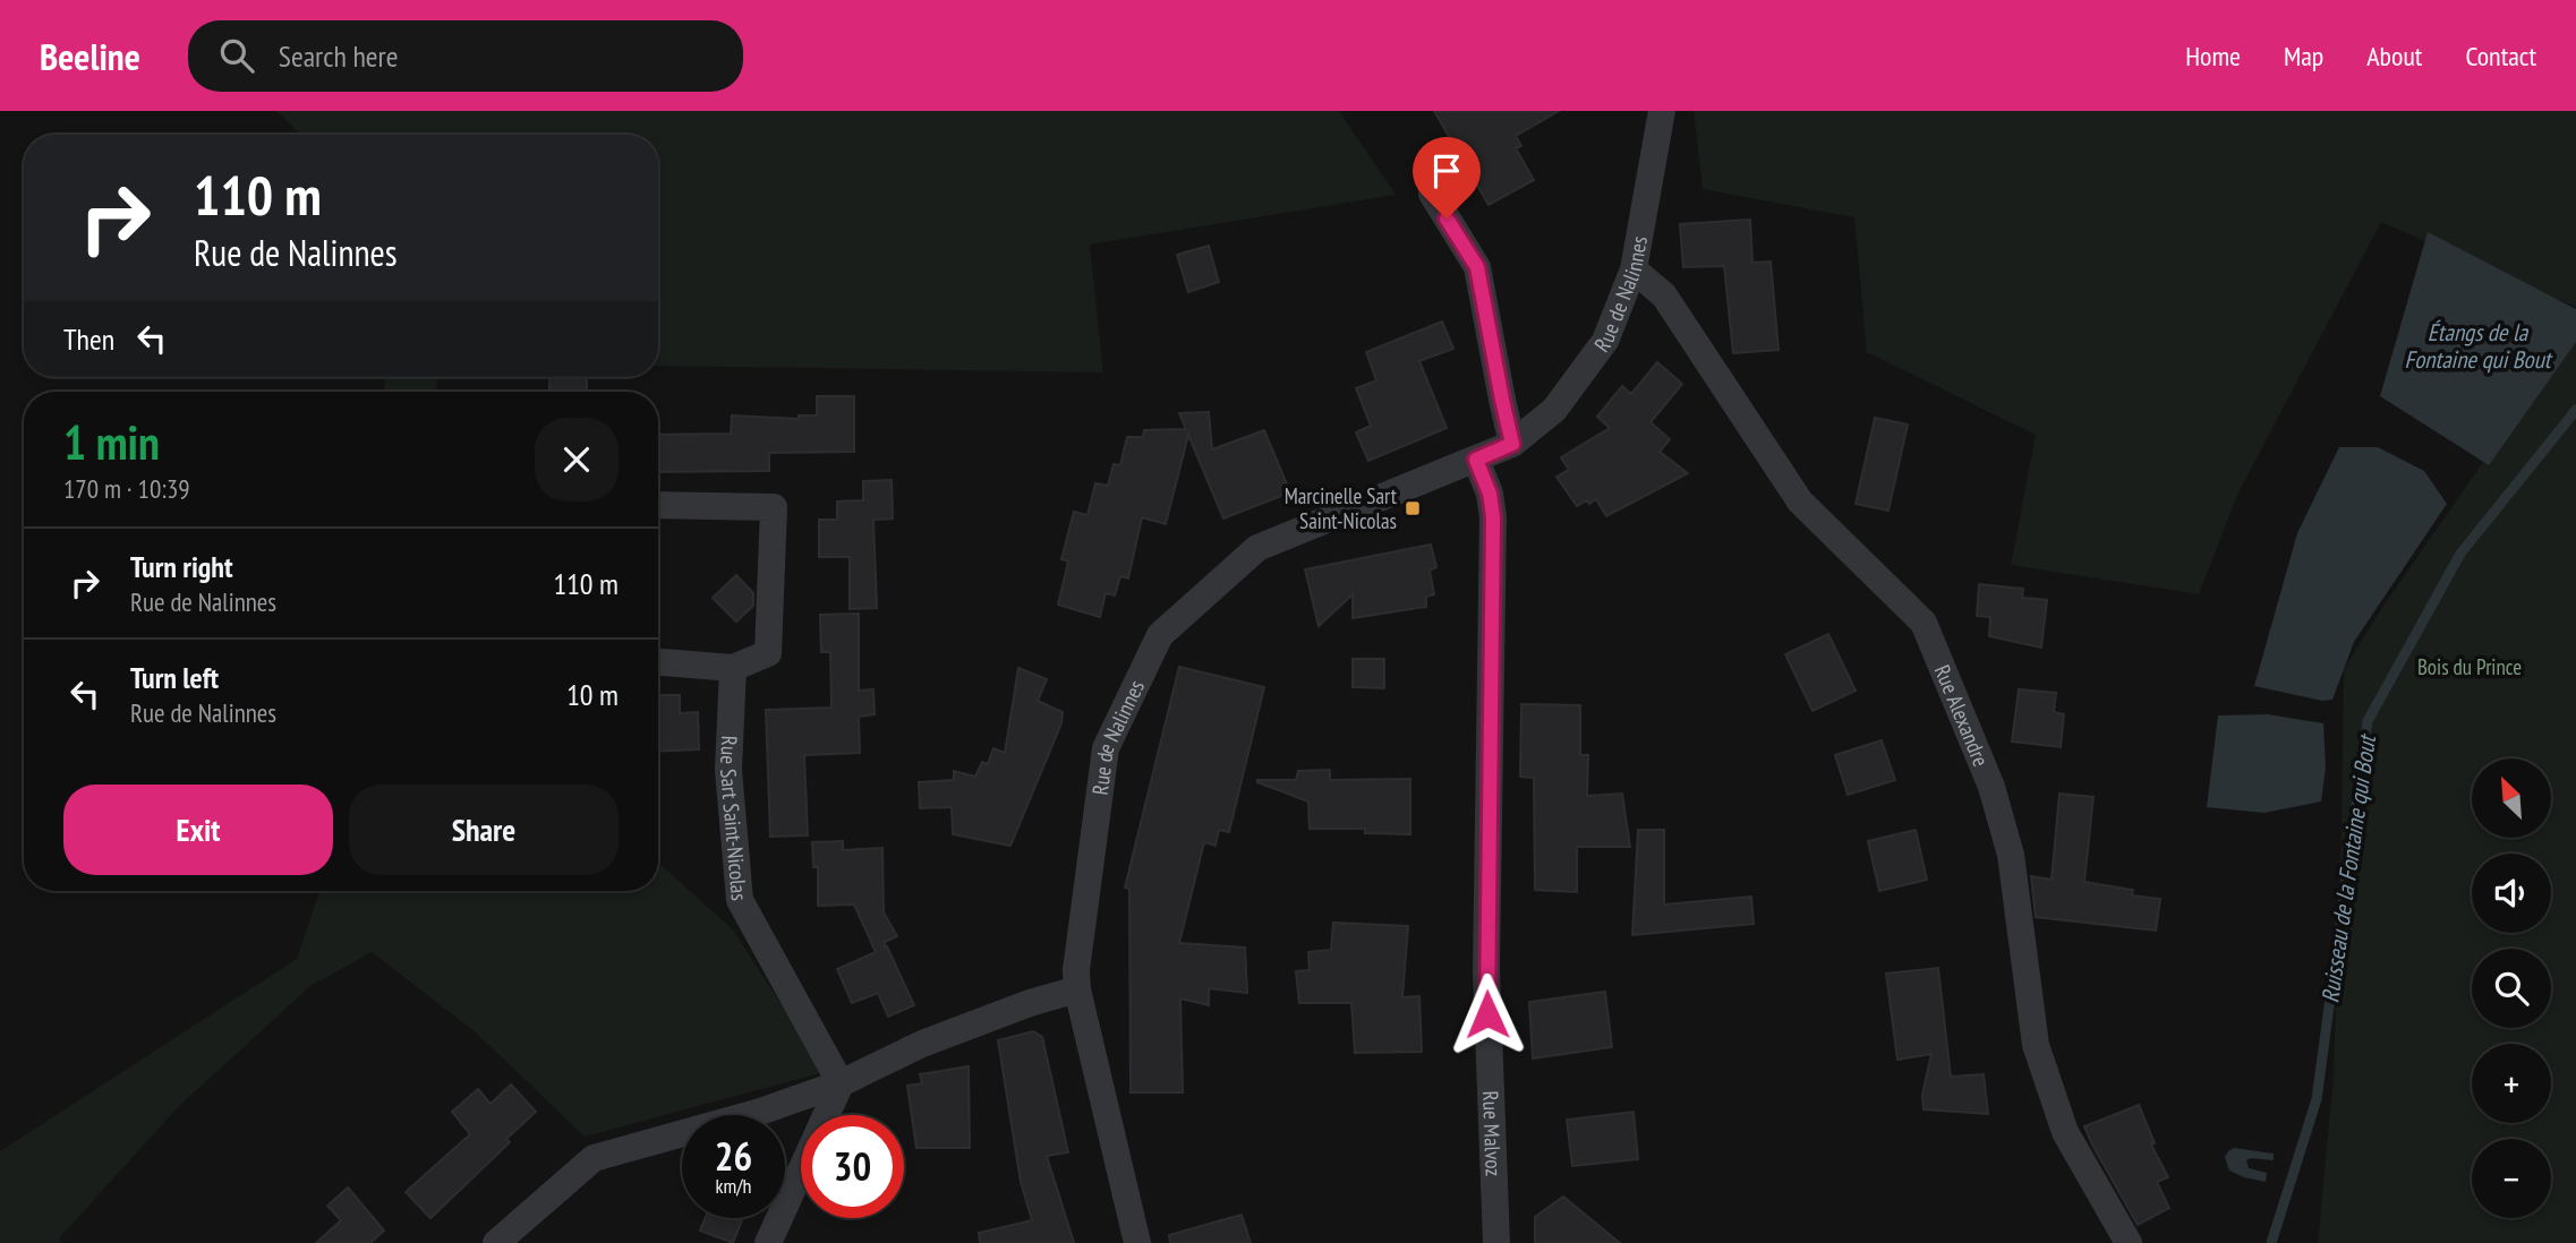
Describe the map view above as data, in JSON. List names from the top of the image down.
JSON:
{
  "streets": {
    "street": [
      "Rue de Nalinnes",
      "Rue Alexandre",
      "Rue Sart Saint-Nicolas",
      "Rue Malvoz"
    ]
  },
  "crossings": [
    ["Rue de Nalinnes", "Rue Alexandre"],
    ["Rue de Nalinnes", "Rue Malvoz"]
  ],
  "water": ["Étangs de la Fontaine qui Bout", "Ruisseau de la Fontaine qui Bout"],
  "parks": ["Bois du Prince"],
  "places": {
    "transit": ["Marcinelle Sart Saint-Nicolas"]
  },
  "north": "top left",
  "page": {
    "header": "Beeline",
    "search": "Search here",
    "nav": [
      "Home",
      "Map",
      "About",
      "Contact"
    ],
    "turn": ["110 m", "Rue de Nalinnes"],
    "then": "Then",
    "heading": ["1 min", "170 m · 10:39"],
    "list": [
      {
        "name": "Turn right",
        "note": "Rue de Nalinnes",
        "value": "110 m"
      },
      {
        "name": "Turn left",
        "note": "Rue de Nalinnes",
        "value": "10 m"
      }
    ],
    "map_buttons": ["+", "−"],
    "buttons": ["Exit", "Share"],
    "speed": "26 km/h",
    "limit": "30"
  }
}
